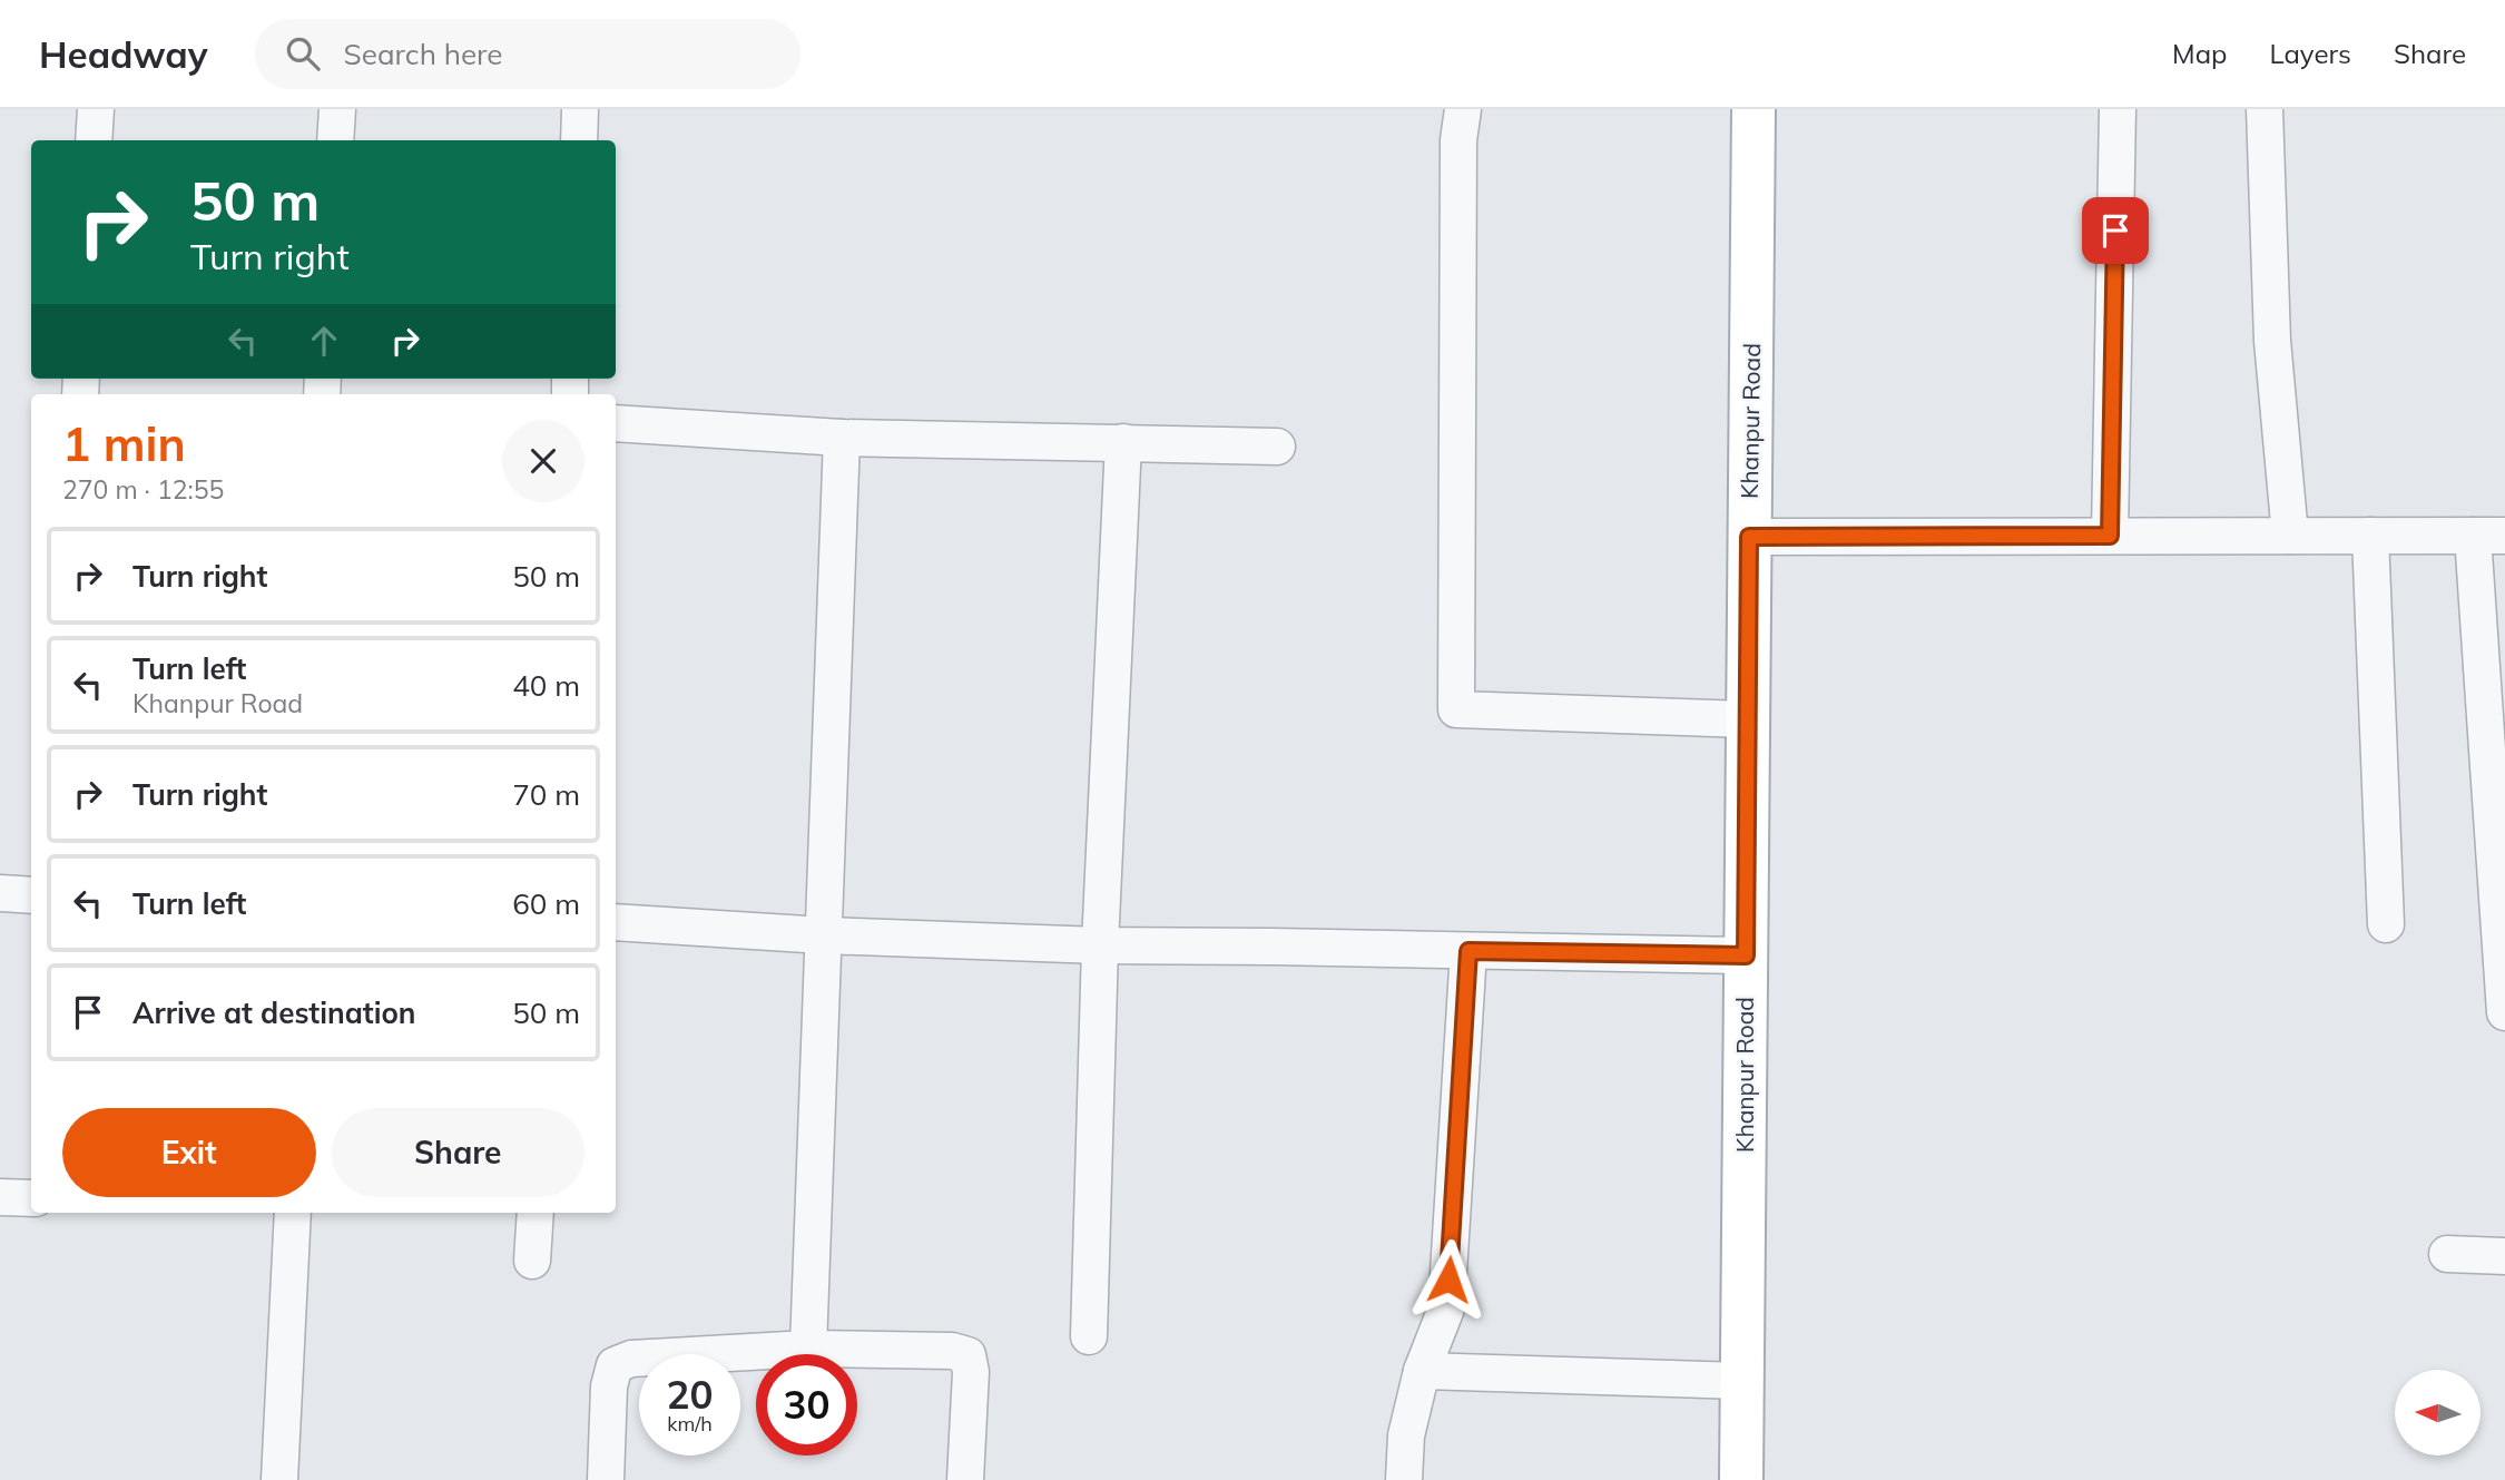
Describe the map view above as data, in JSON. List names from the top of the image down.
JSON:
{
  "streets": {
    "main road": ["Khanpur Road"]
  },
  "north": "left",
  "page": {
    "header": "Headway",
    "search": "Search here",
    "nav": ["Map", "Layers", "Share"],
    "turn": ["50 m", "Turn right"],
    "heading": ["1 min", "270 m · 12:55"],
    "list": [
      {
        "name": "Turn right",
        "value": "50 m"
      },
      {
        "name": "Turn left",
        "note": "Khanpur Road",
        "value": "40 m"
      },
      {
        "name": "Turn right",
        "value": "70 m"
      },
      {
        "name": "Turn left",
        "value": "60 m"
      },
      {
        "name": "Arrive at destination",
        "value": "50 m"
      }
    ],
    "buttons": ["Exit", "Share"],
    "speed": "20 km/h",
    "limit": "30"
  }
}
